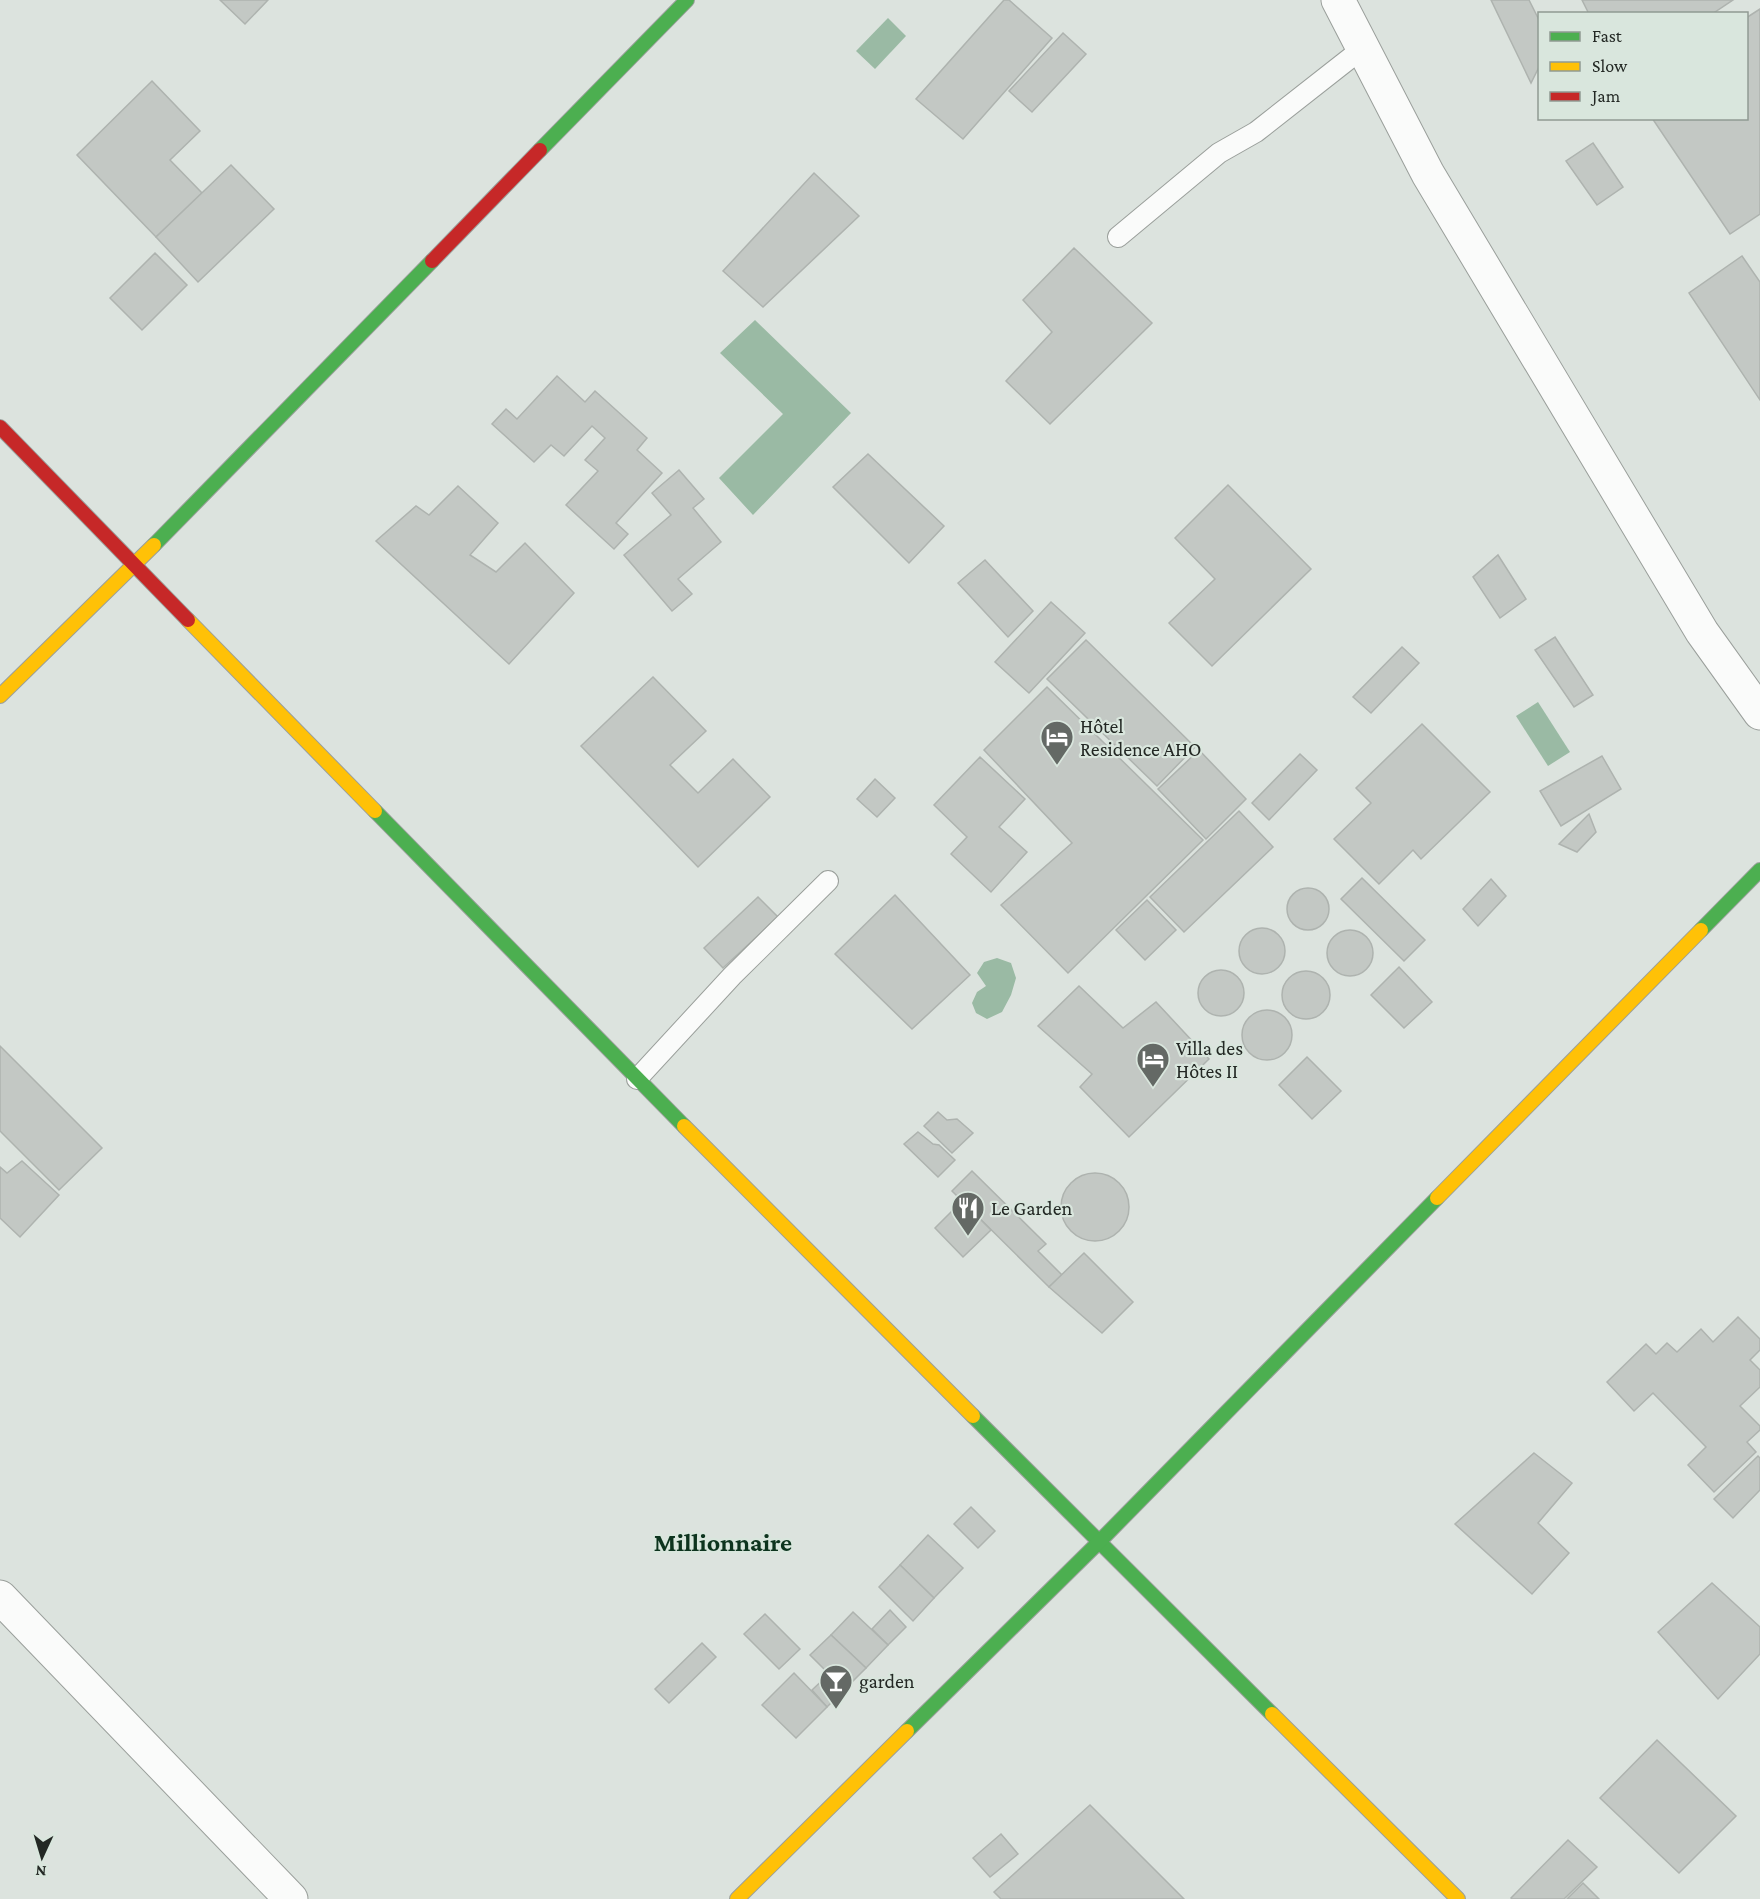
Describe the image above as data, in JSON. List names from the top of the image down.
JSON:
{
  "districts": ["Millionnaire"],
  "places": {
    "hotel": ["Hôtel Residence AHO", "Villa des Hôtes II"],
    "restaurant": ["Le Garden"],
    "bar": ["garden"]
  },
  "legend": ["Fast", "Slow", "Jam"],
  "north": "bottom"
}
